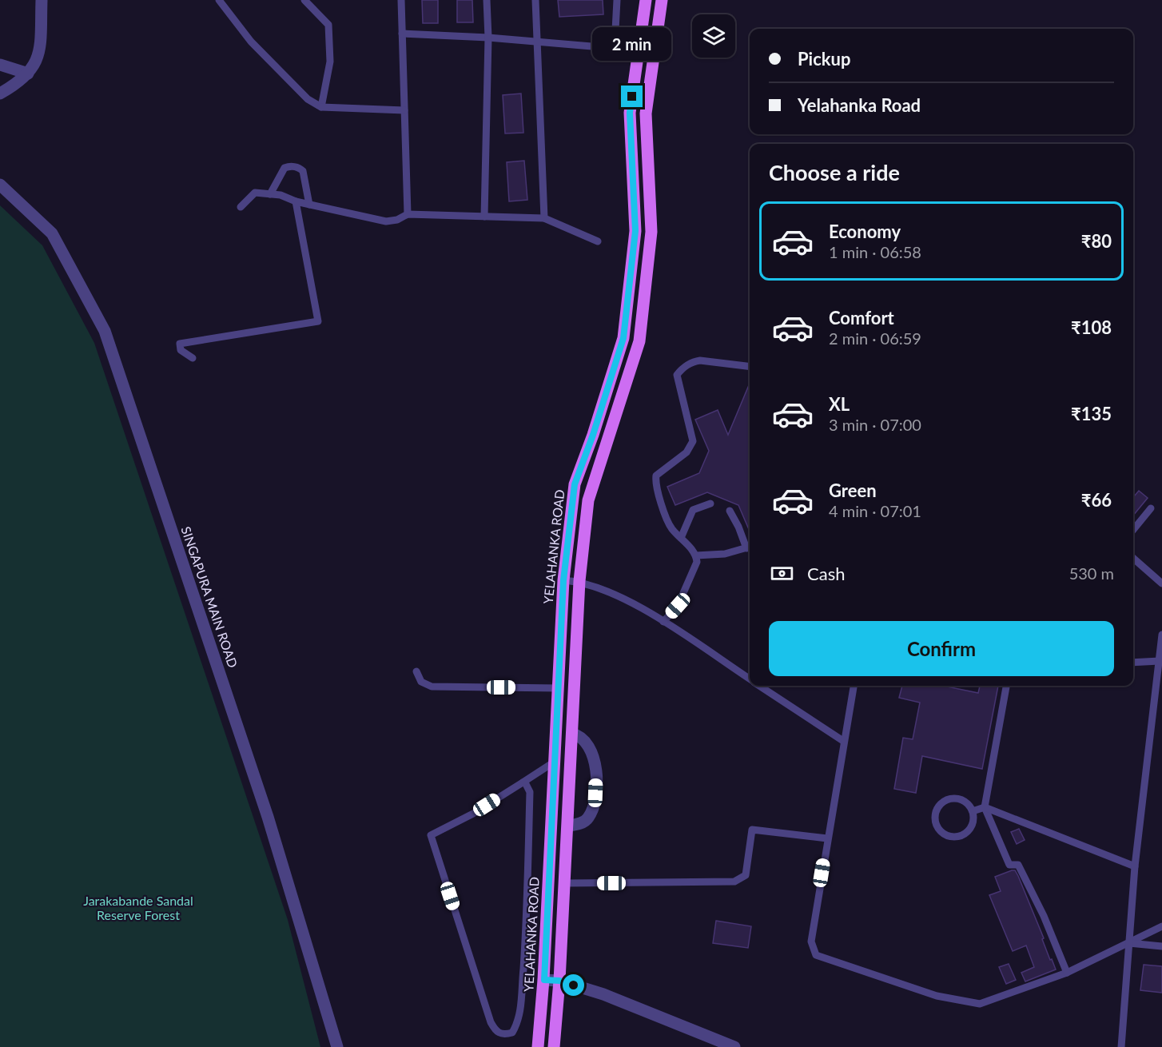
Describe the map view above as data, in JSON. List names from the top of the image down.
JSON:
{
  "streets": {
    "main road": ["YELAHANKA ROAD"],
    "street": ["SINGAPURA MAIN ROAD"]
  },
  "parks": ["Jarakabande Sandal Reserve Forest"],
  "page": {
    "bubble": "2 min",
    "banner": ["Pickup", "Yelahanka Road"],
    "heading": "Choose a ride",
    "list": [
      {
        "name": "Economy",
        "note": "1 min · 06:58",
        "value": "₹80"
      },
      {
        "name": "Comfort",
        "note": "2 min · 06:59",
        "value": "₹108"
      },
      {
        "name": "XL",
        "note": "3 min · 07:00",
        "value": "₹135"
      },
      {
        "name": "Green",
        "note": "4 min · 07:01",
        "value": "₹66"
      }
    ],
    "pay": ["Cash", "530 m"],
    "buttons": "Confirm"
  }
}
